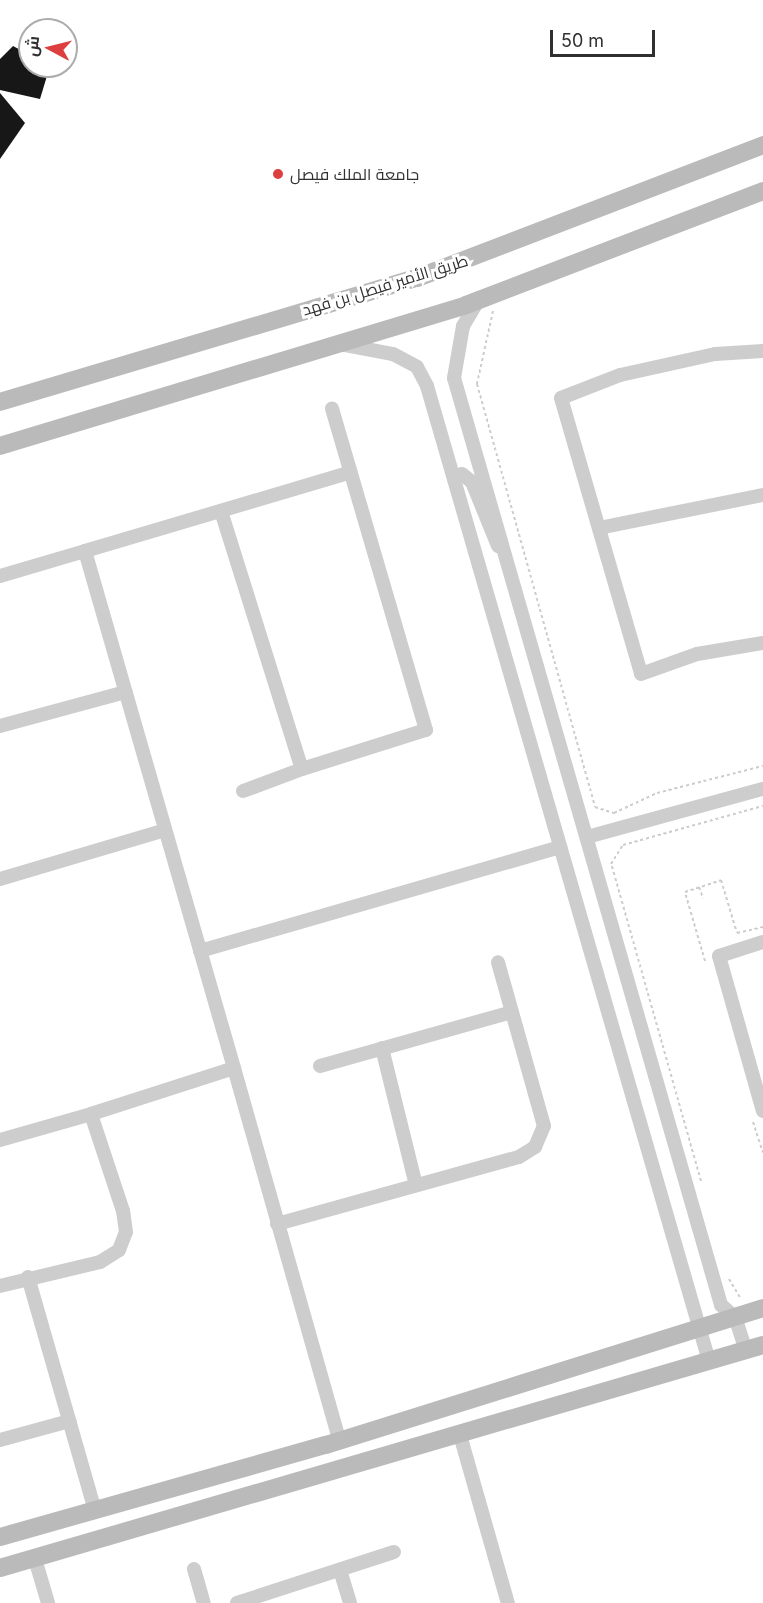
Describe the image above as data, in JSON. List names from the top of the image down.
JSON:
{
  "streets": {
    "main road": ["طريق الأمير فيصل بن فهد"]
  },
  "places": ["جامعة الملك فيصل"],
  "scale_bar": "50 m",
  "north": "left"
}
